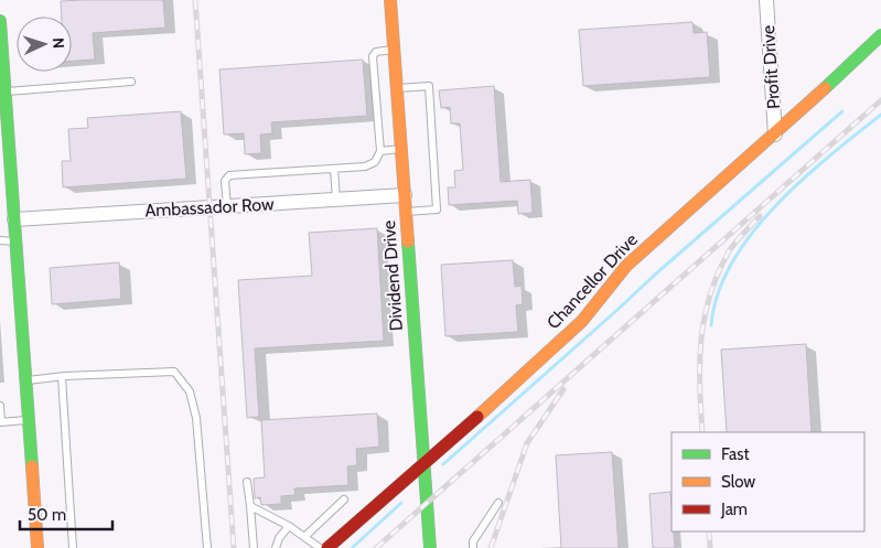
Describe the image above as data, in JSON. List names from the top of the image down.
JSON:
{
  "streets": {
    "street": [
      "Profit Drive",
      "Ambassador Row",
      "Dividend Drive",
      "Chancellor Drive"
    ]
  },
  "crossings": [
    ["Profit Drive", "Chancellor Drive"],
    ["Ambassador Row", "Dividend Drive"],
    ["Dividend Drive", "Chancellor Drive"]
  ],
  "legend": ["Fast", "Slow", "Jam"],
  "scale_bar": "50 m",
  "north": "right"
}
